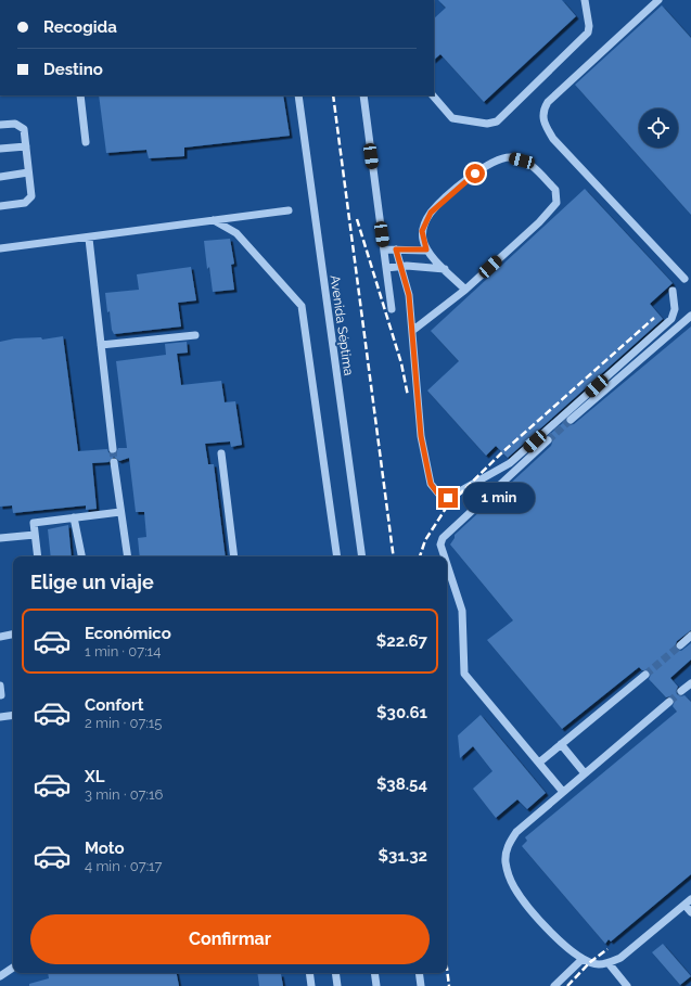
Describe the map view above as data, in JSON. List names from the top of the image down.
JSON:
{
  "streets": {
    "street": ["Avenida Séptima"]
  },
  "page": {
    "banner": ["Recogida", "Destino"],
    "bubble": "1 min",
    "heading": "Elige un viaje",
    "list": [
      {
        "name": "Económico",
        "note": "1 min · 07:14",
        "value": "$22.67"
      },
      {
        "name": "Confort",
        "note": "2 min · 07:15",
        "value": "$30.61"
      },
      {
        "name": "XL",
        "note": "3 min · 07:16",
        "value": "$38.54"
      },
      {
        "name": "Moto",
        "note": "4 min · 07:17",
        "value": "$31.32"
      }
    ],
    "buttons": "Confirmar"
  }
}
